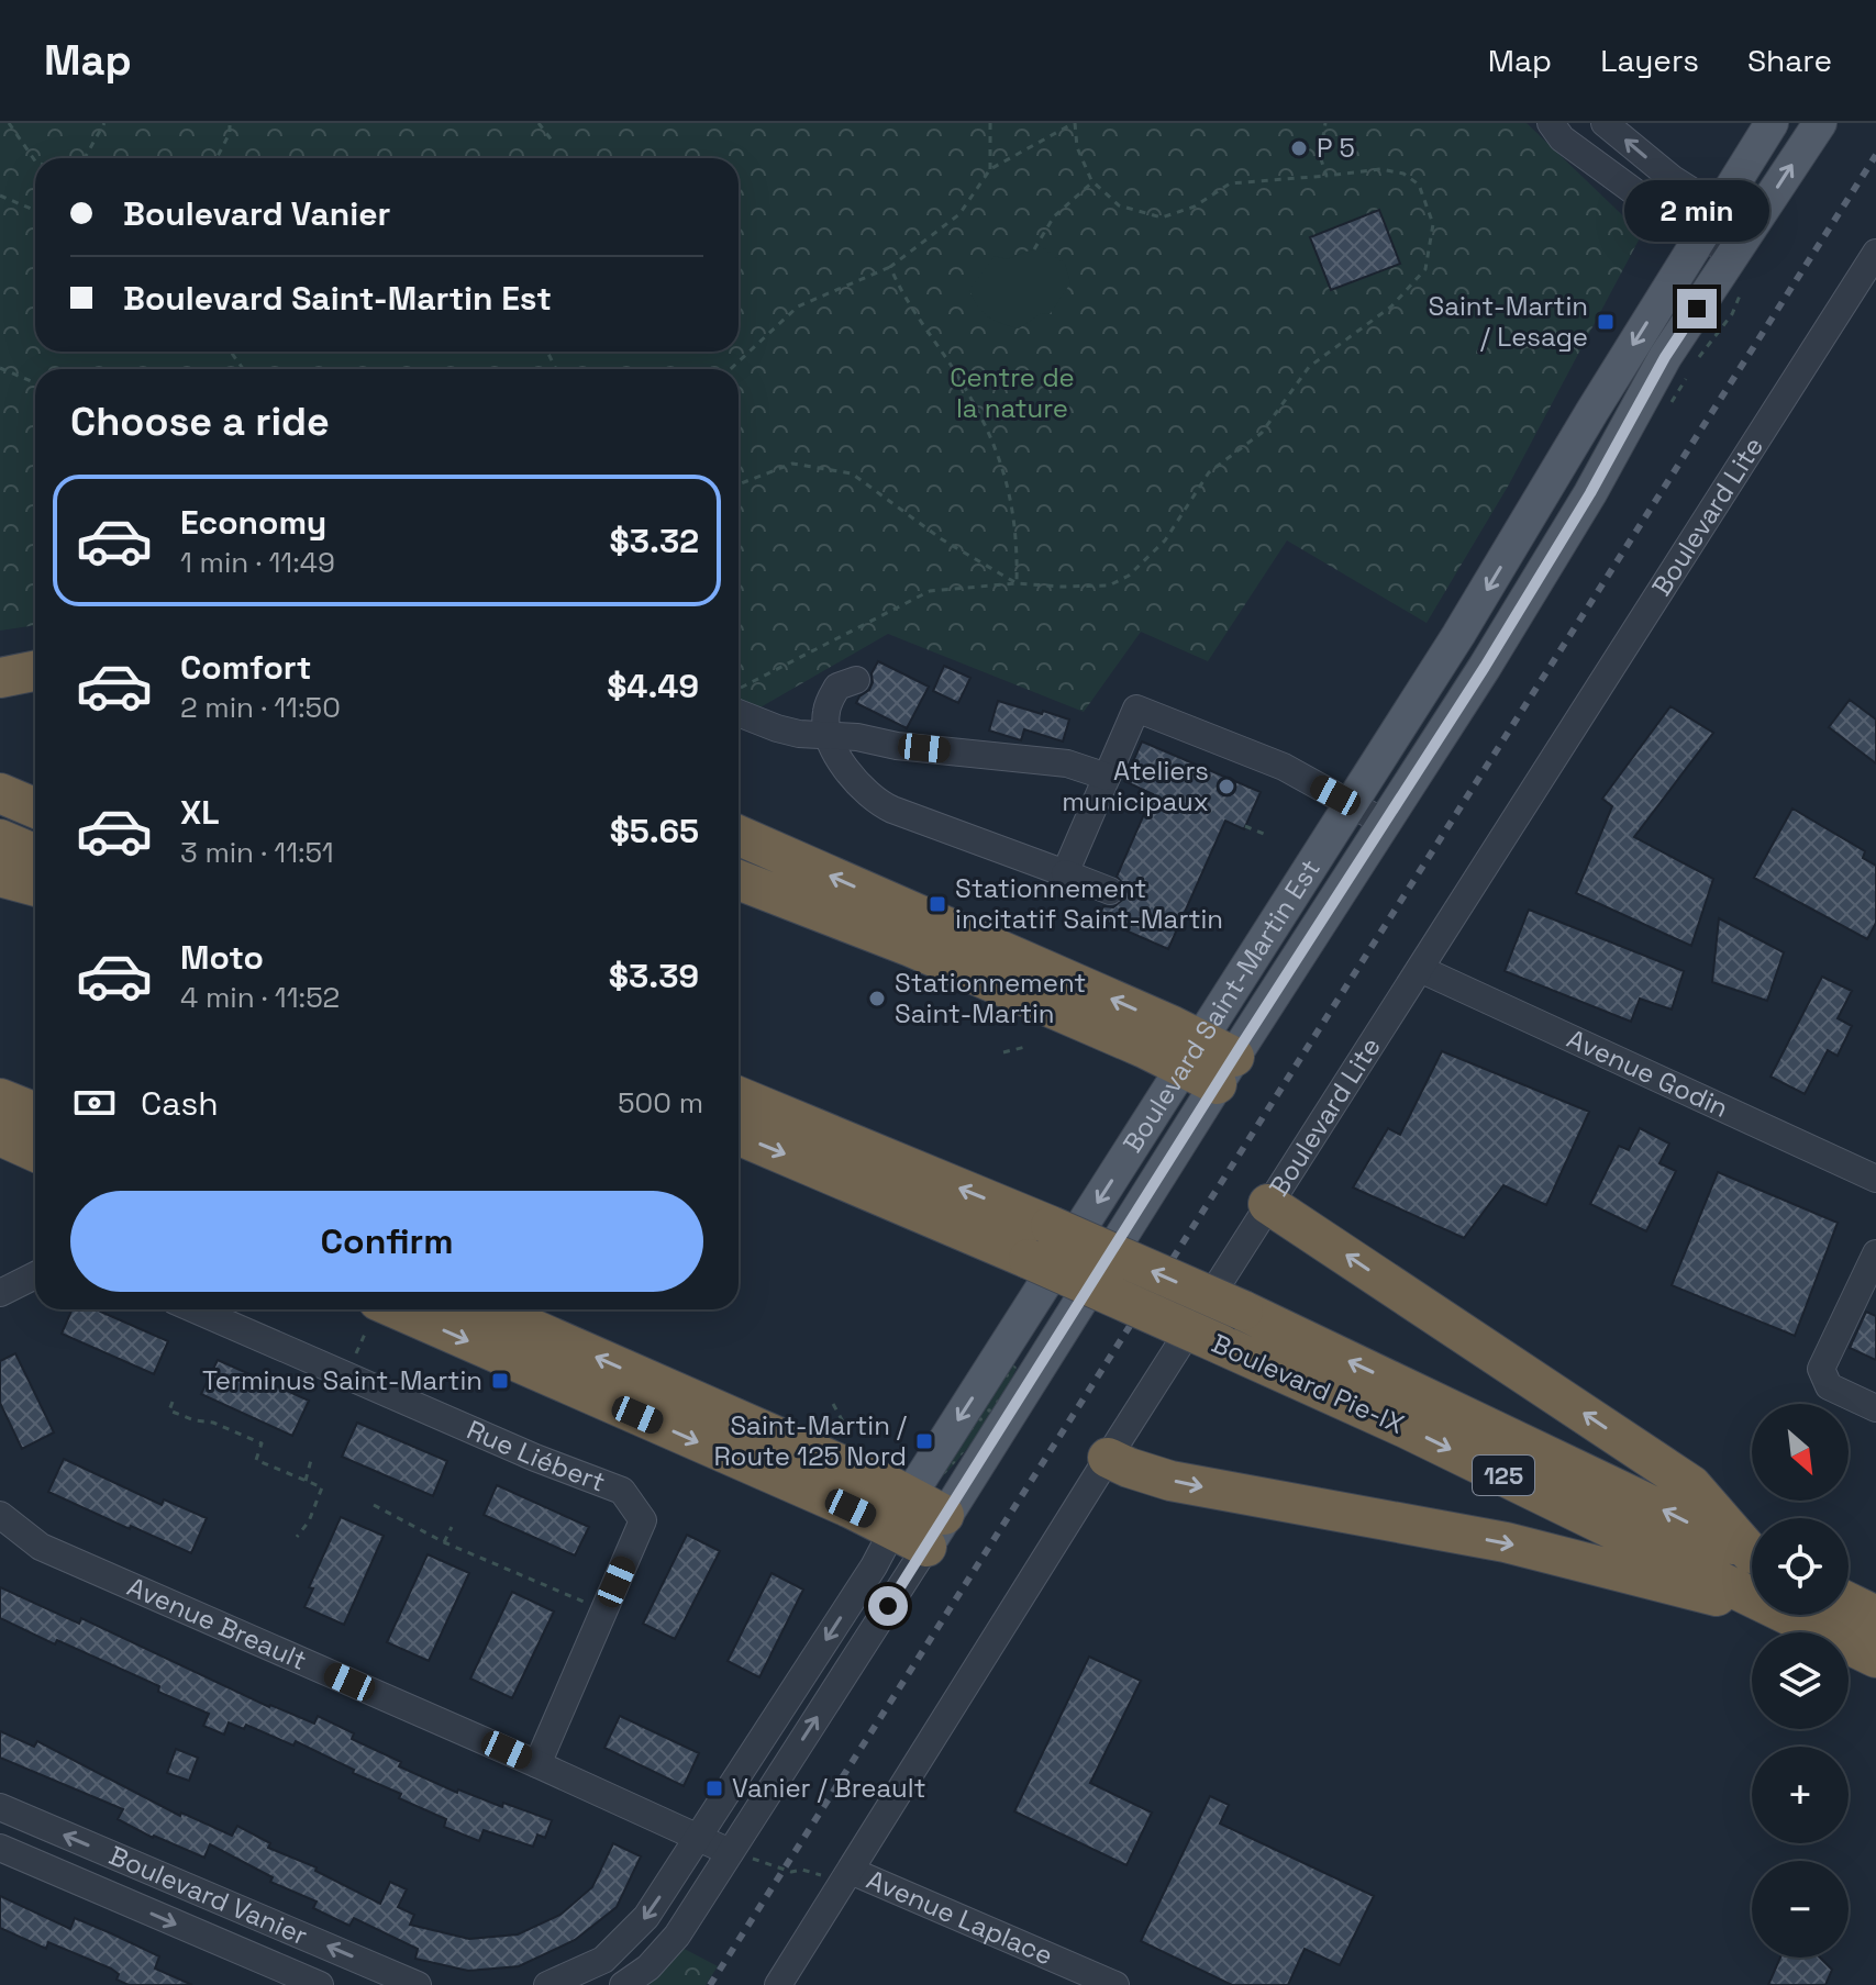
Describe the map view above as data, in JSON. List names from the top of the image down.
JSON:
{
  "streets": {
    "highway": ["Boulevard Pie-IX", "125"],
    "main road": ["Boulevard Saint-Martin Est"],
    "street": [
      "Boulevard Lite",
      "Avenue Godin",
      "Rue Liébert",
      "Avenue Breault",
      "Boulevard Vanier",
      "Avenue Laplace"
    ]
  },
  "crossings": [
    ["Boulevard Lite", "Avenue Godin"],
    ["Boulevard Lite", "Avenue Laplace"],
    ["Rue Liébert", "Avenue Breault"]
  ],
  "parks": ["Centre de la nature"],
  "places": {
    "other": ["P 5", "Ateliers municipaux", "Stationnement Saint-Martin"],
    "transit": [
      "Saint-Martin / Lesage",
      "Stationnement incitatif Saint-Martin",
      "Terminus Saint-Martin",
      "Saint-Martin / Route 125 Nord",
      "Vanier / Breault"
    ]
  },
  "north": "bottom right",
  "page": {
    "header": "Map",
    "nav": ["Map", "Layers", "Share"],
    "banner": ["Boulevard Vanier", "Boulevard Saint-Martin Est"],
    "bubble": "2 min",
    "heading": "Choose a ride",
    "list": [
      {
        "name": "Economy",
        "note": "1 min · 11:49",
        "value": "$3.32"
      },
      {
        "name": "Comfort",
        "note": "2 min · 11:50",
        "value": "$4.49"
      },
      {
        "name": "XL",
        "note": "3 min · 11:51",
        "value": "$5.65"
      },
      {
        "name": "Moto",
        "note": "4 min · 11:52",
        "value": "$3.39"
      }
    ],
    "pay": ["Cash", "500 m"],
    "buttons": "Confirm",
    "map_buttons": ["+", "−"]
  }
}
